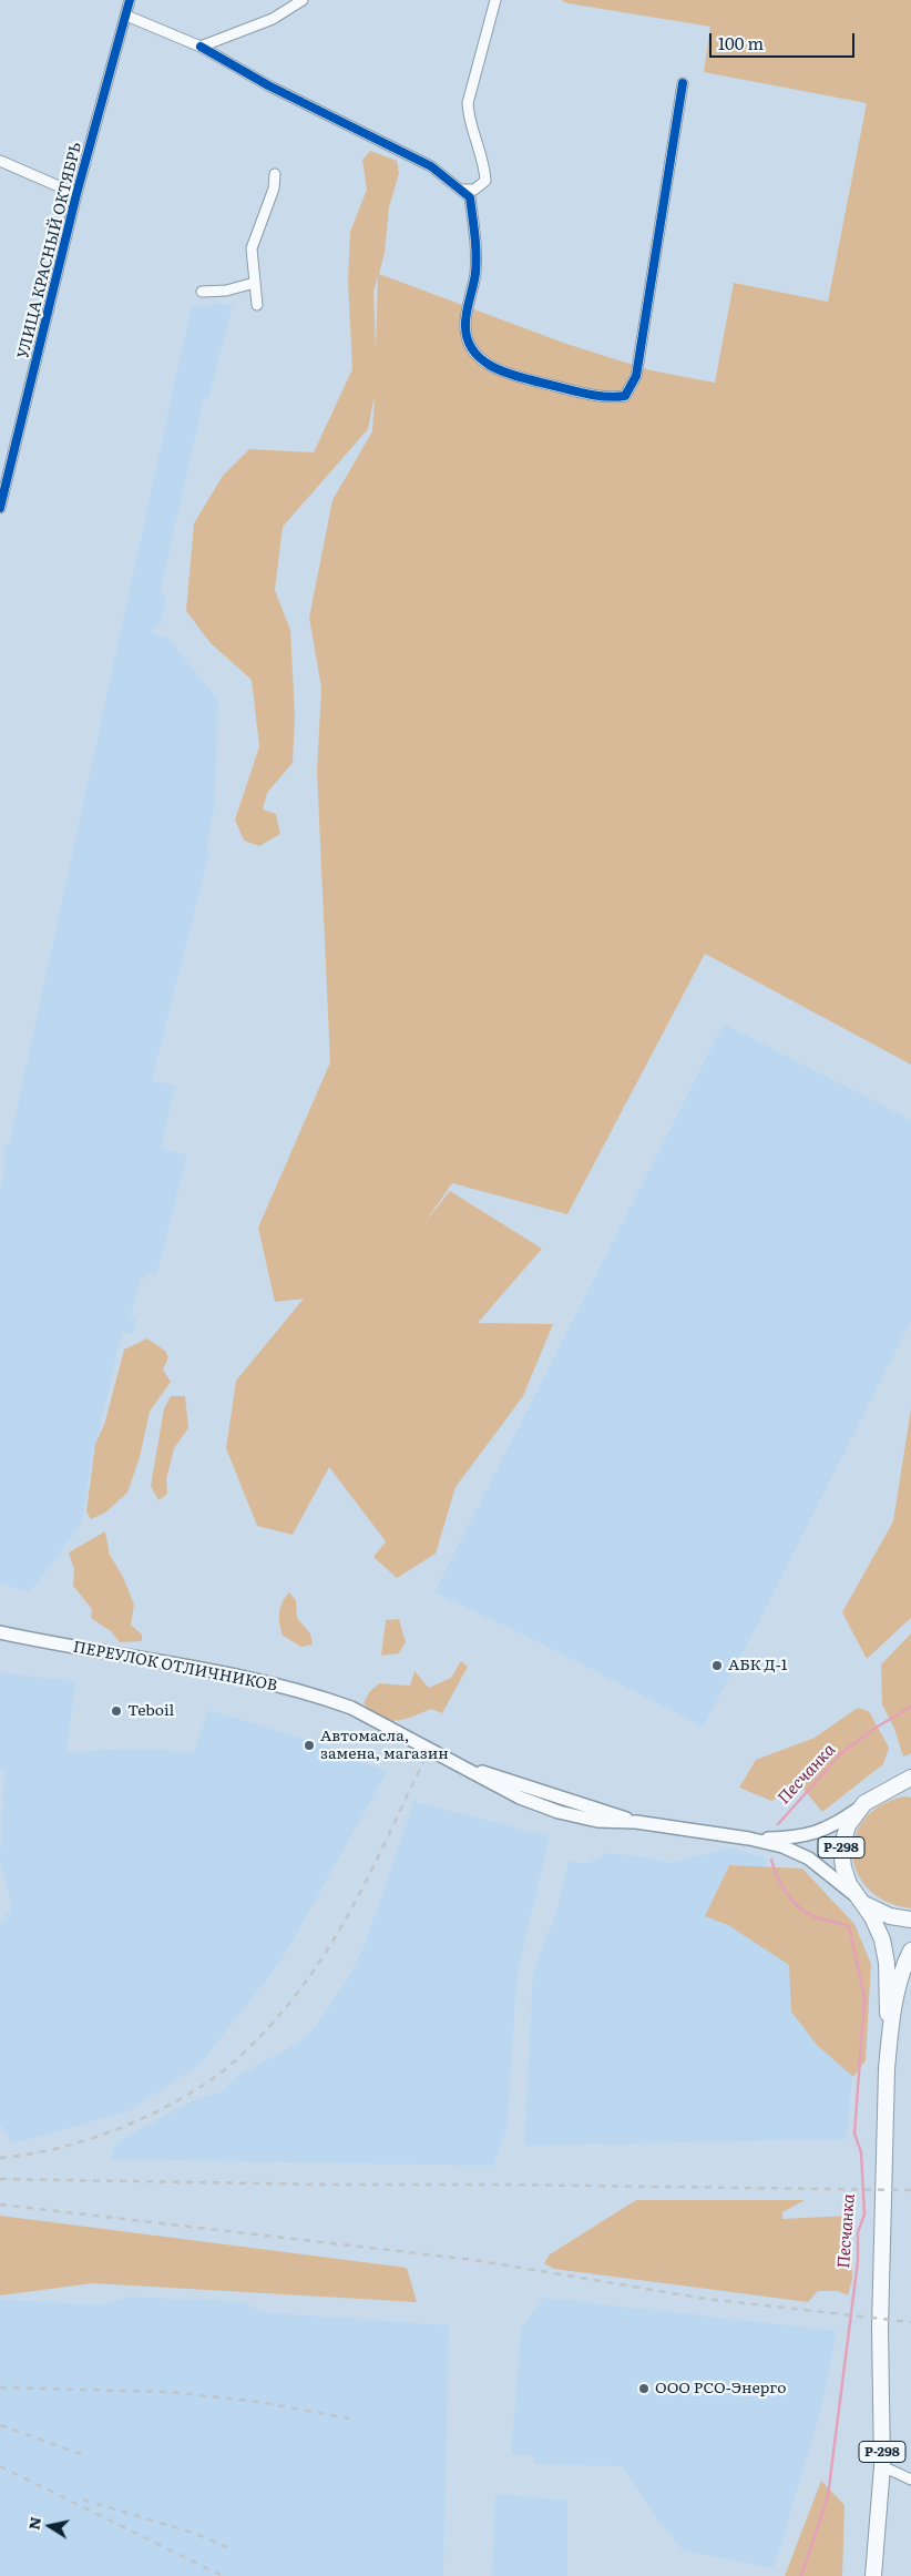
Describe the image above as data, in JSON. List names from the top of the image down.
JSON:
{
  "streets": {
    "highway": ["Р-298"],
    "main road": ["ПЕРЕУЛОК ОТЛИЧНИКОВ"],
    "street": ["УЛИЦА КРАСНЫЙ ОКТЯБРЬ"]
  },
  "water": ["Песчанка"],
  "places": [
    "АБК Д-1",
    "Teboil",
    "Автомасла, замена, магазин",
    "ООО РСО-Энерго"
  ],
  "scale_bar": "100 m",
  "north": "left"
}
